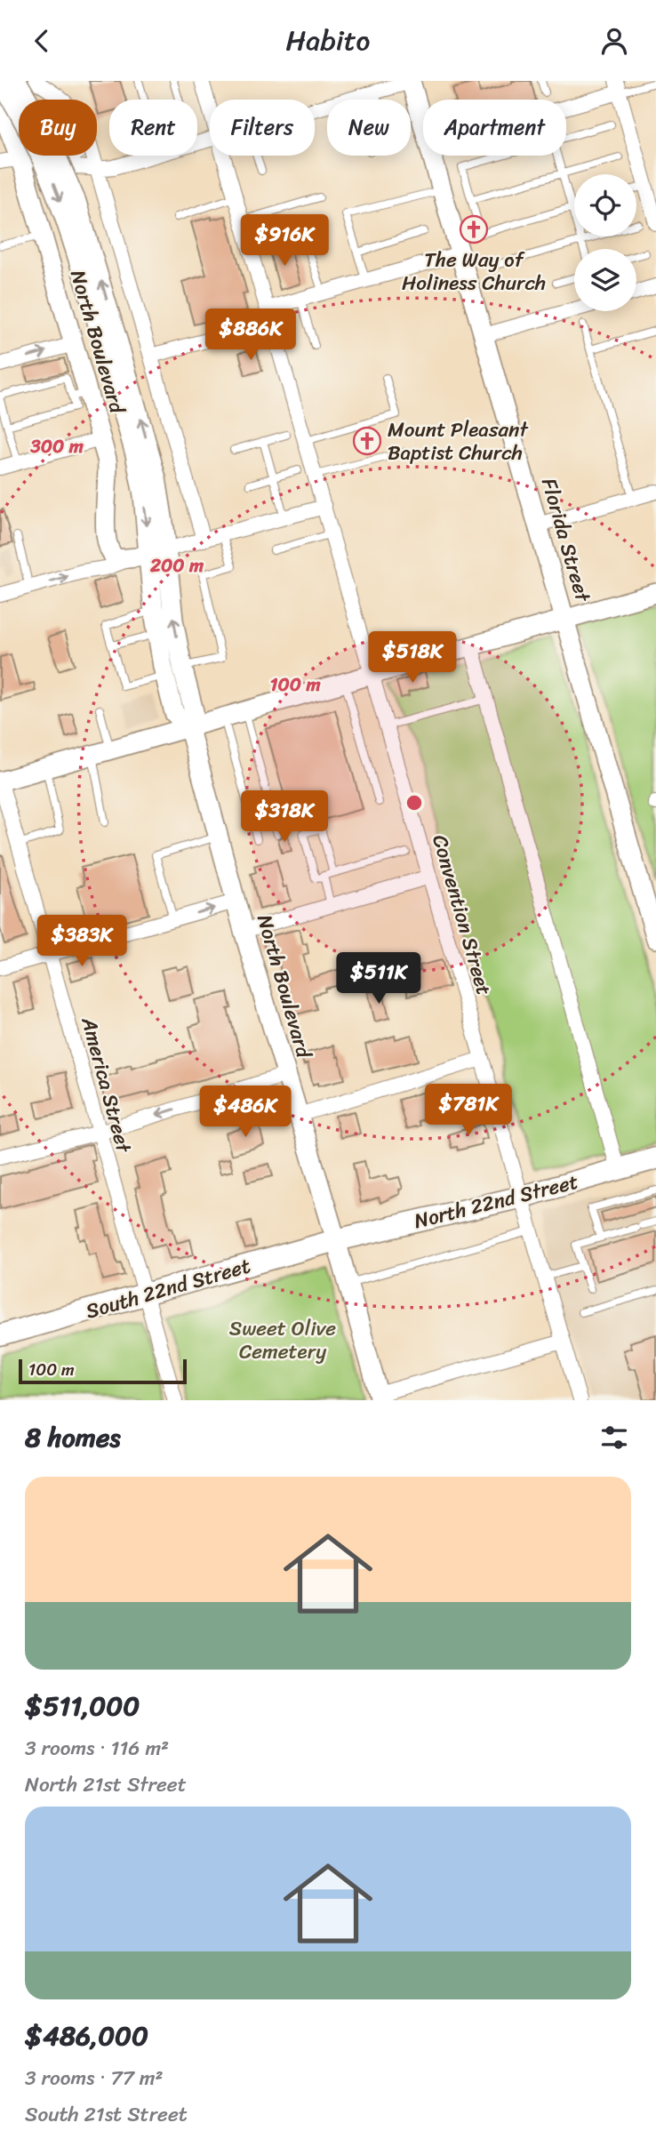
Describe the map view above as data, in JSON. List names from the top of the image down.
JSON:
{
  "streets": {
    "main road": ["North 22nd Street", "South 22nd Street"],
    "street": [
      "North Boulevard",
      "Florida Street",
      "Convention Street",
      "America Street"
    ]
  },
  "crossings": [
    ["North Boulevard", "North 22nd Street"],
    ["North Boulevard", "South 22nd Street"],
    ["Convention Street", "North 22nd Street"],
    ["America Street", "South 22nd Street"],
    ["North 22nd Street", "South 22nd Street"]
  ],
  "parks": ["Sweet Olive Cemetery"],
  "places": {
    "church": ["The Way of Holiness Church", "Mount Pleasant Baptist Church"]
  },
  "scale_bar": "100 m",
  "page": {
    "header": "Habito",
    "chip": [
      "Buy",
      "Rent",
      "Filters",
      "New",
      "Apartment"
    ],
    "price": [
      "$916K",
      "$886K",
      "$518K",
      "$318K",
      "$383K",
      "$511K",
      "$781K",
      "$486K"
    ],
    "scale": "100 m",
    "heading": "8 homes",
    "list": [
      {
        "name": "$511,000",
        "note": "3 rooms · 116 m² · North 21st Street"
      },
      {
        "name": "$486,000",
        "note": "3 rooms · 77 m² · South 21st Street"
      }
    ]
  },
  "rings": ["300 m", "200 m", "100 m"]
}
